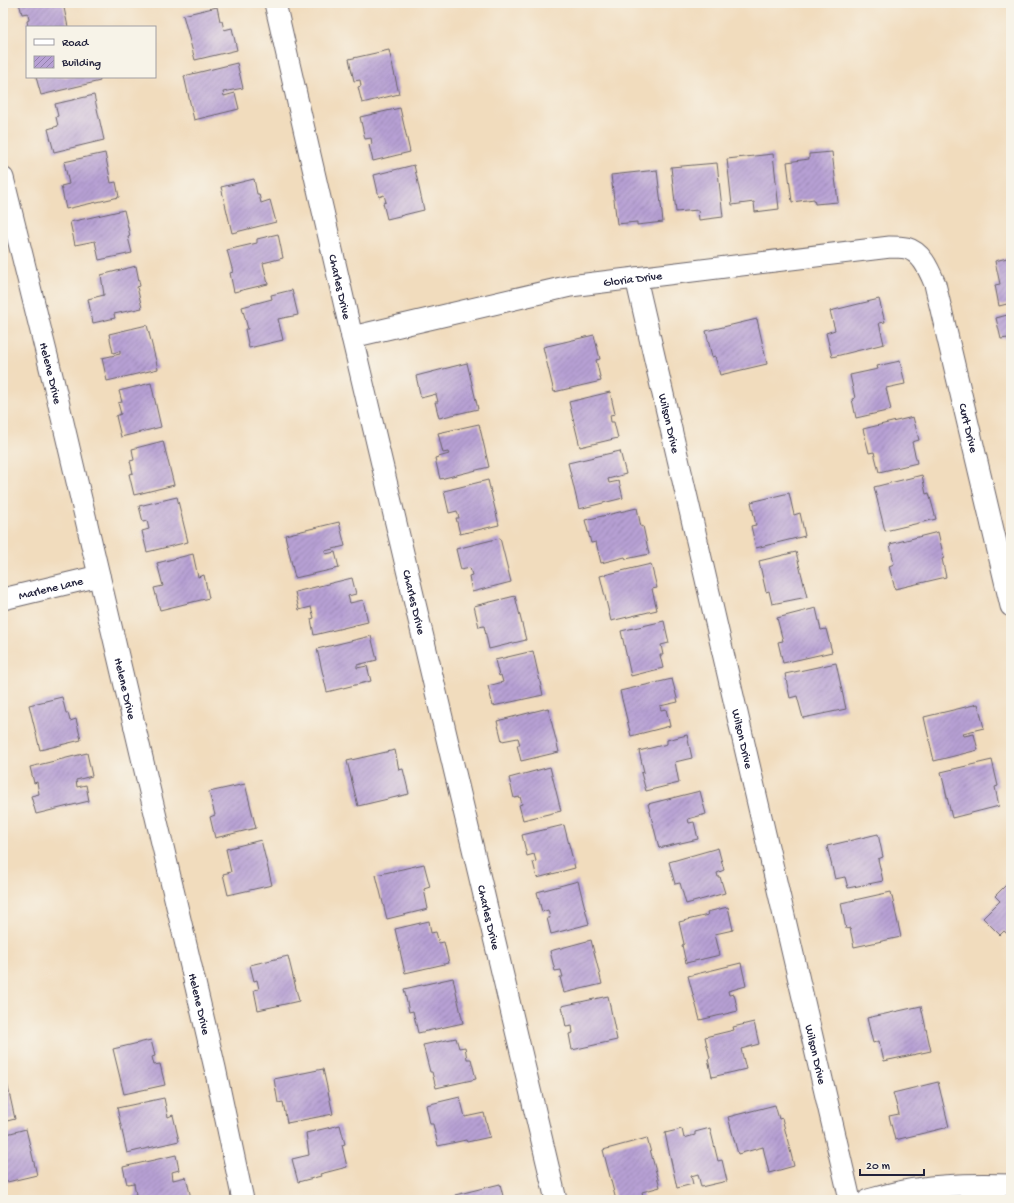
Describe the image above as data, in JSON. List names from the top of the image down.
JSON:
{
  "streets": {
    "street": [
      "Gloria Drive",
      "Charles Drive",
      "Helene Drive",
      "Wilson Drive",
      "Curt Drive",
      "Marlene Lane"
    ]
  },
  "crossings": [
    ["Gloria Drive", "Charles Drive"],
    ["Gloria Drive", "Wilson Drive"],
    ["Gloria Drive", "Curt Drive"],
    ["Helene Drive", "Marlene Lane"]
  ],
  "legend": ["Road", "Building"],
  "scale_bar": "20 m"
}
